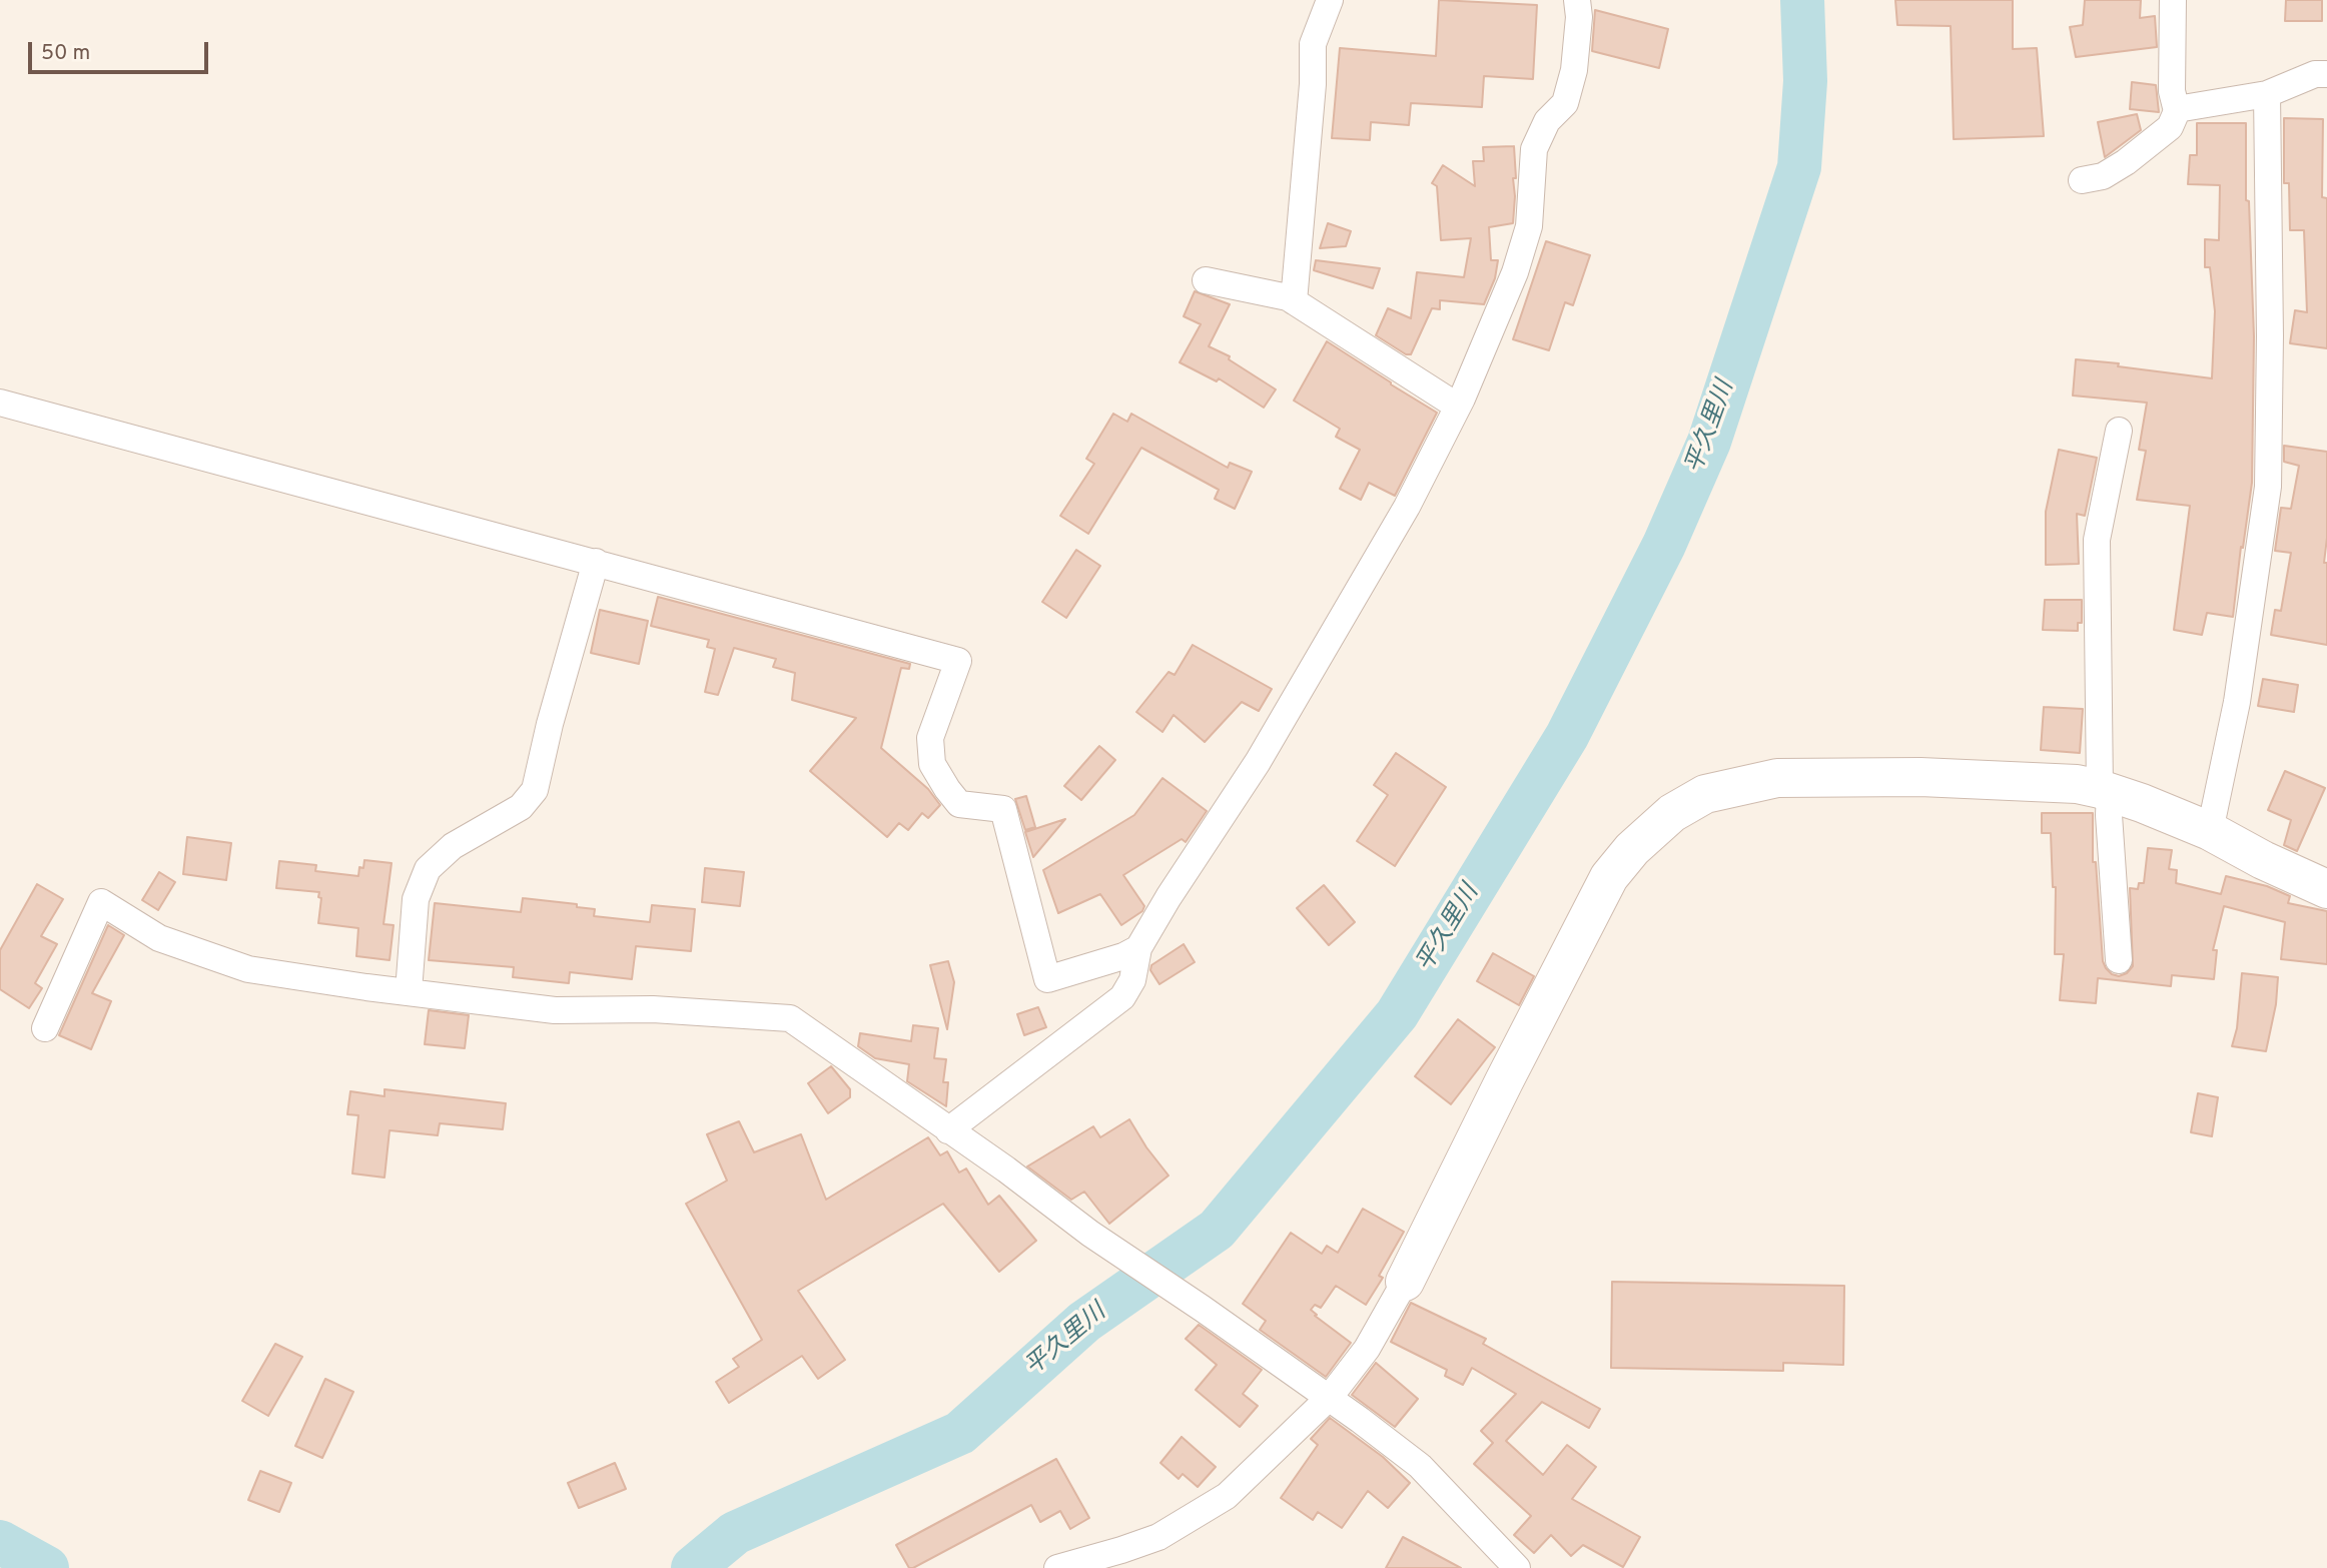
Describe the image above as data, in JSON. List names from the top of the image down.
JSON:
{
  "water": ["平久里川"],
  "scale_bar": "50 m"
}
